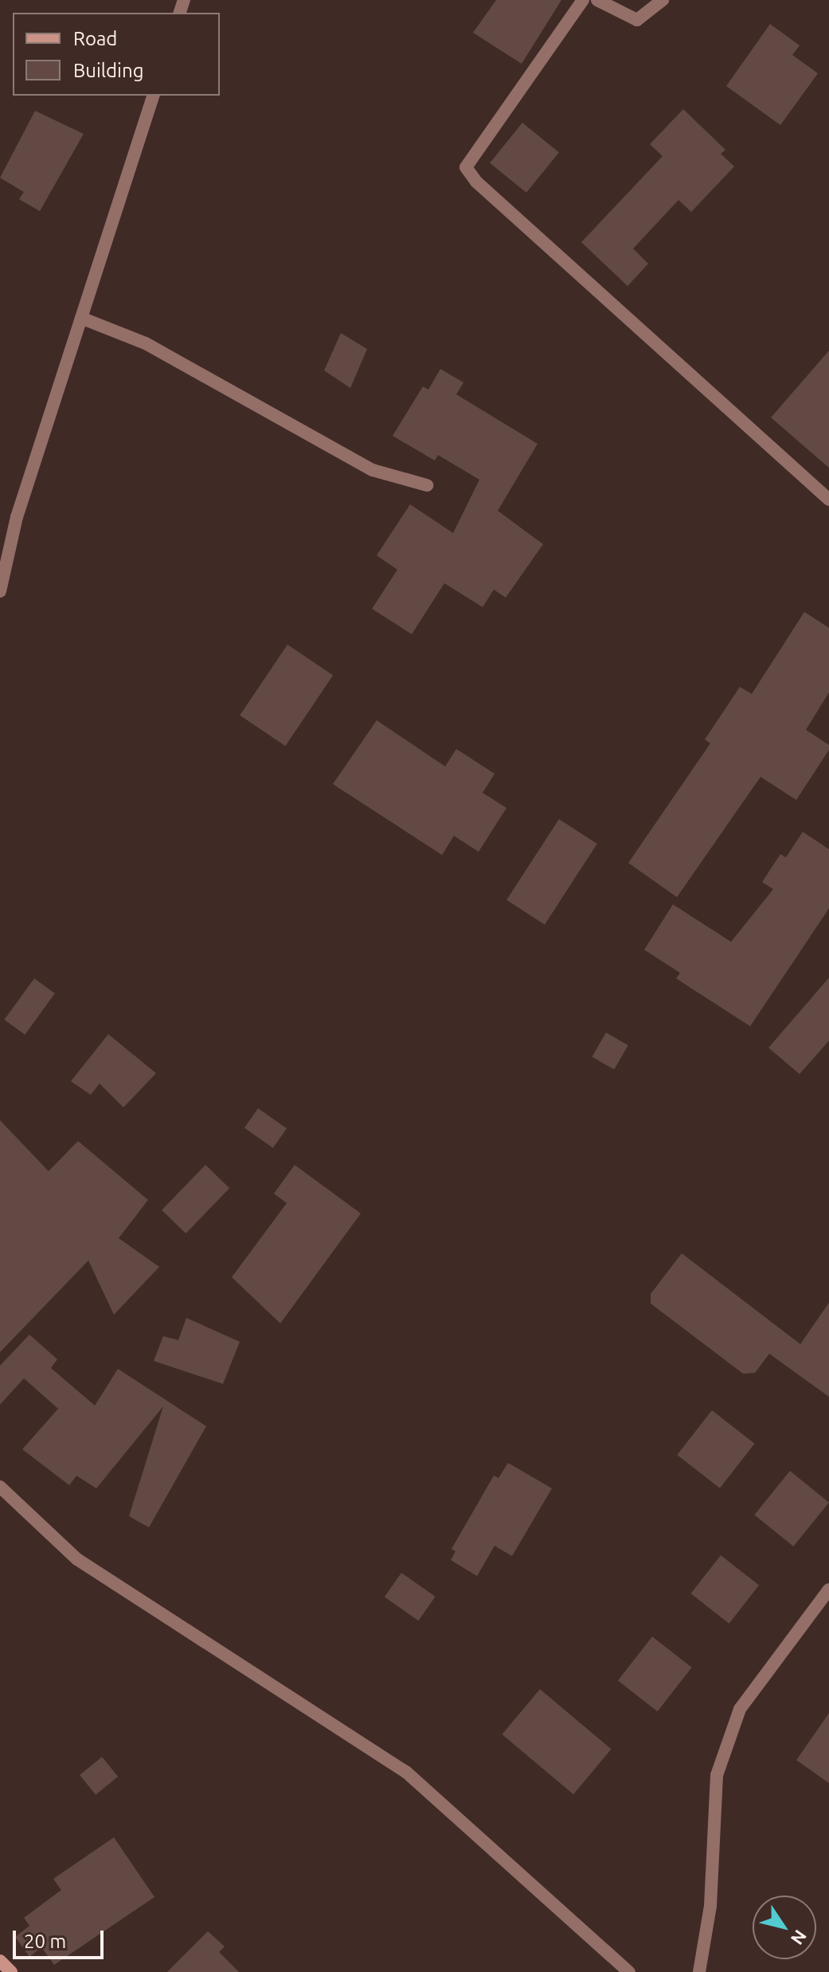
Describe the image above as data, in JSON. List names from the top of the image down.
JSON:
{
  "legend": ["Road", "Building"],
  "scale_bar": "20 m",
  "north": "bottom right"
}
